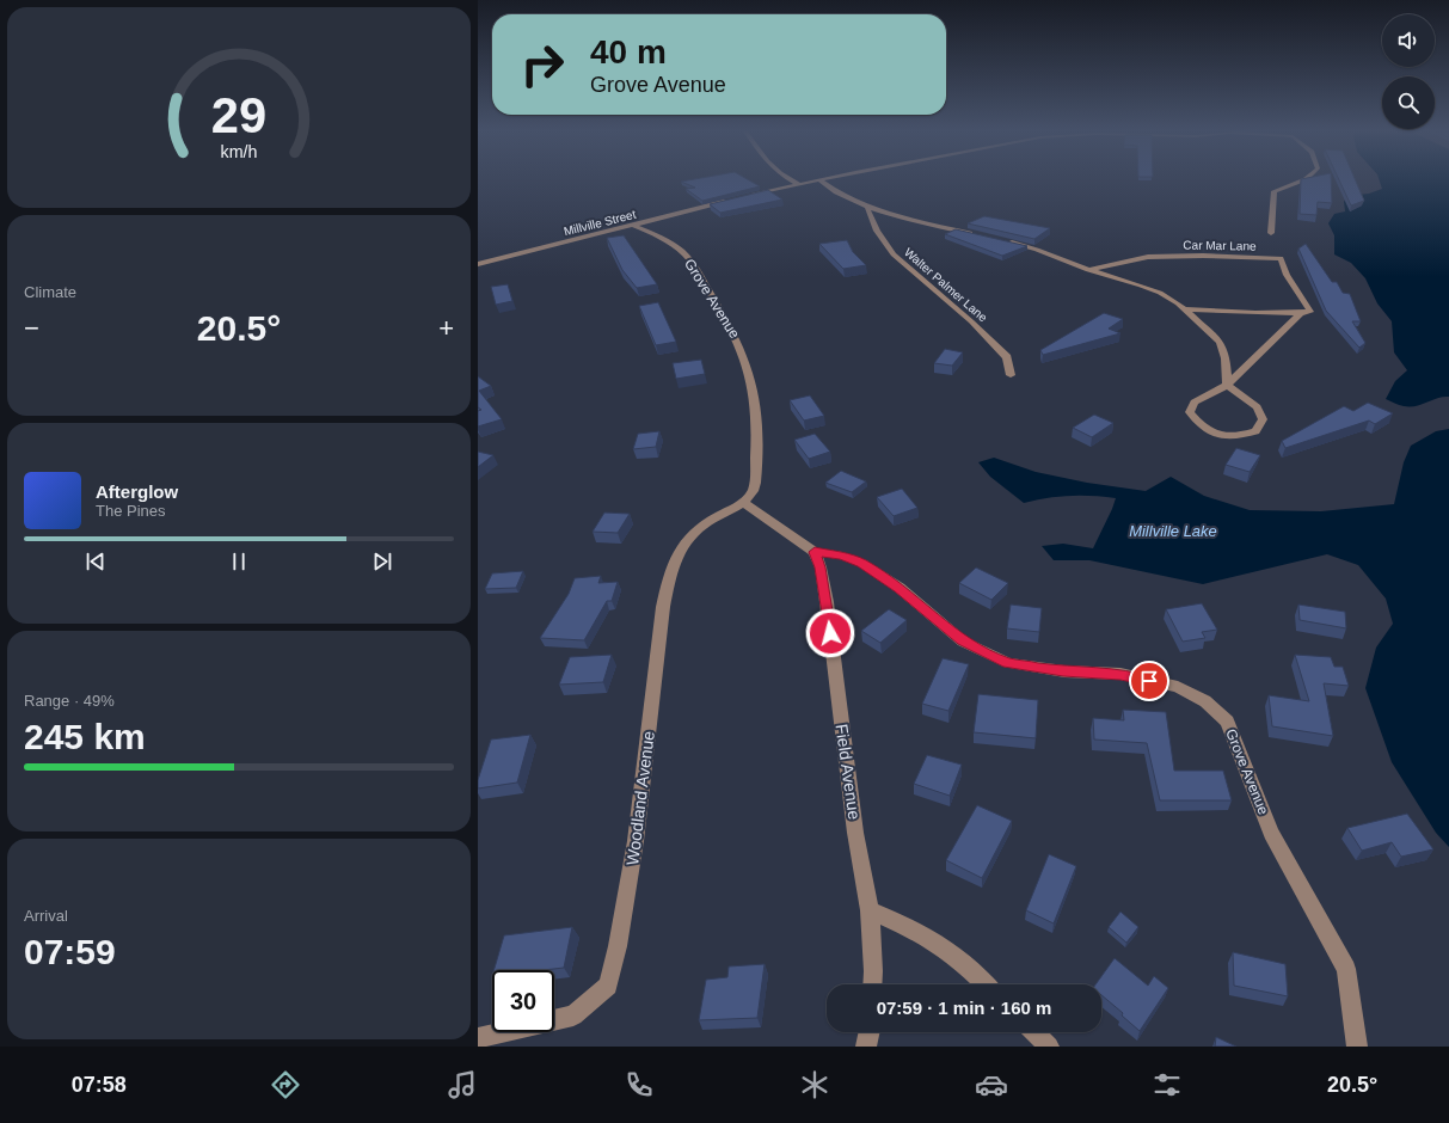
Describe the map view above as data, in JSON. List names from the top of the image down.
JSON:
{
  "streets": {
    "street": [
      "Millville Street",
      "Car Mar Lane",
      "Walter Palmer Lane",
      "Grove Avenue",
      "Field Avenue",
      "Woodland Avenue"
    ]
  },
  "crossings": [
    ["Millville Street", "Grove Avenue"],
    ["Grove Avenue", "Field Avenue"],
    ["Grove Avenue", "Woodland Avenue"]
  ],
  "water": ["Millville Lake"],
  "page": {
    "turn": ["40 m", "Grove Avenue"],
    "tile": [
      "Climate",
      ["Range · 49%", "245 km"],
      ["Arrival", "07:59"]
    ],
    "heat": ["−", "20.5°", "+"],
    "song": ["Afterglow", "The Pines"],
    "limit": "30",
    "trip": "07:59 · 1 min · 160 m",
    "tabs": ["07:58", "20.5°"],
    "gauge": ["29", "km/h"]
  }
}
